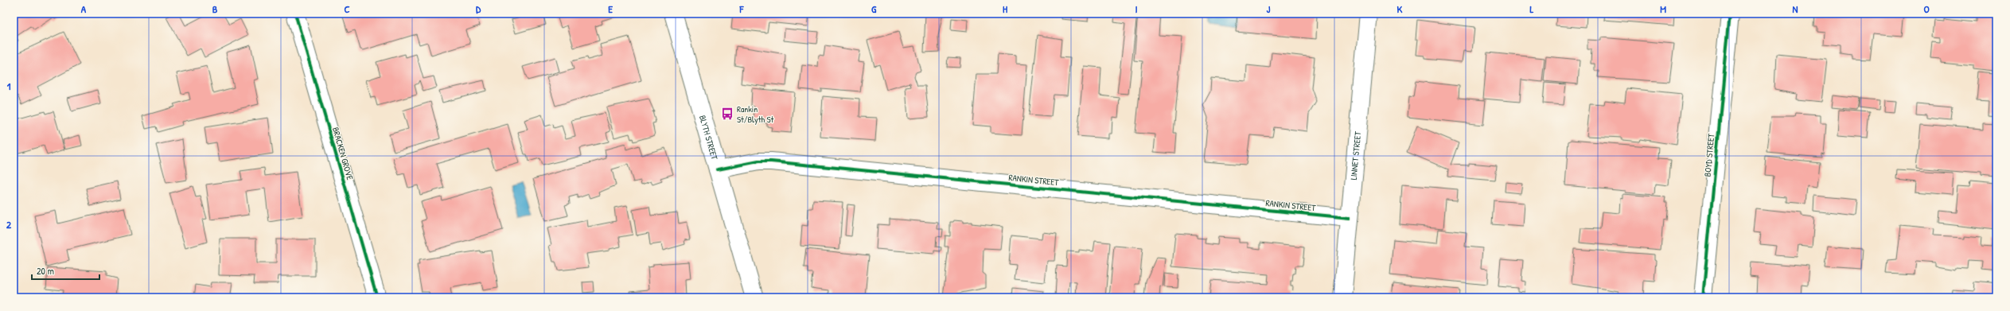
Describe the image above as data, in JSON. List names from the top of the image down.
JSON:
{
  "streets": {
    "street": [
      "BLYTH STREET",
      "BRACKEN GROVE",
      "LINNET STREET",
      "BOYD STREET",
      "RANKIN STREET"
    ]
  },
  "crossings": [
    ["BLYTH STREET", "RANKIN STREET"],
    ["LINNET STREET", "RANKIN STREET"]
  ],
  "places": {
    "bus stop": ["Rankin St/Blyth St"]
  },
  "scale_bar": "20 m",
  "grid": {
    "columns": [
      "A",
      "B",
      "C",
      "D",
      "E",
      "F",
      "G",
      "H",
      "I",
      "J",
      "K",
      "L",
      "M",
      "N",
      "O"
    ],
    "rows": ["1", "2"]
  }
}
